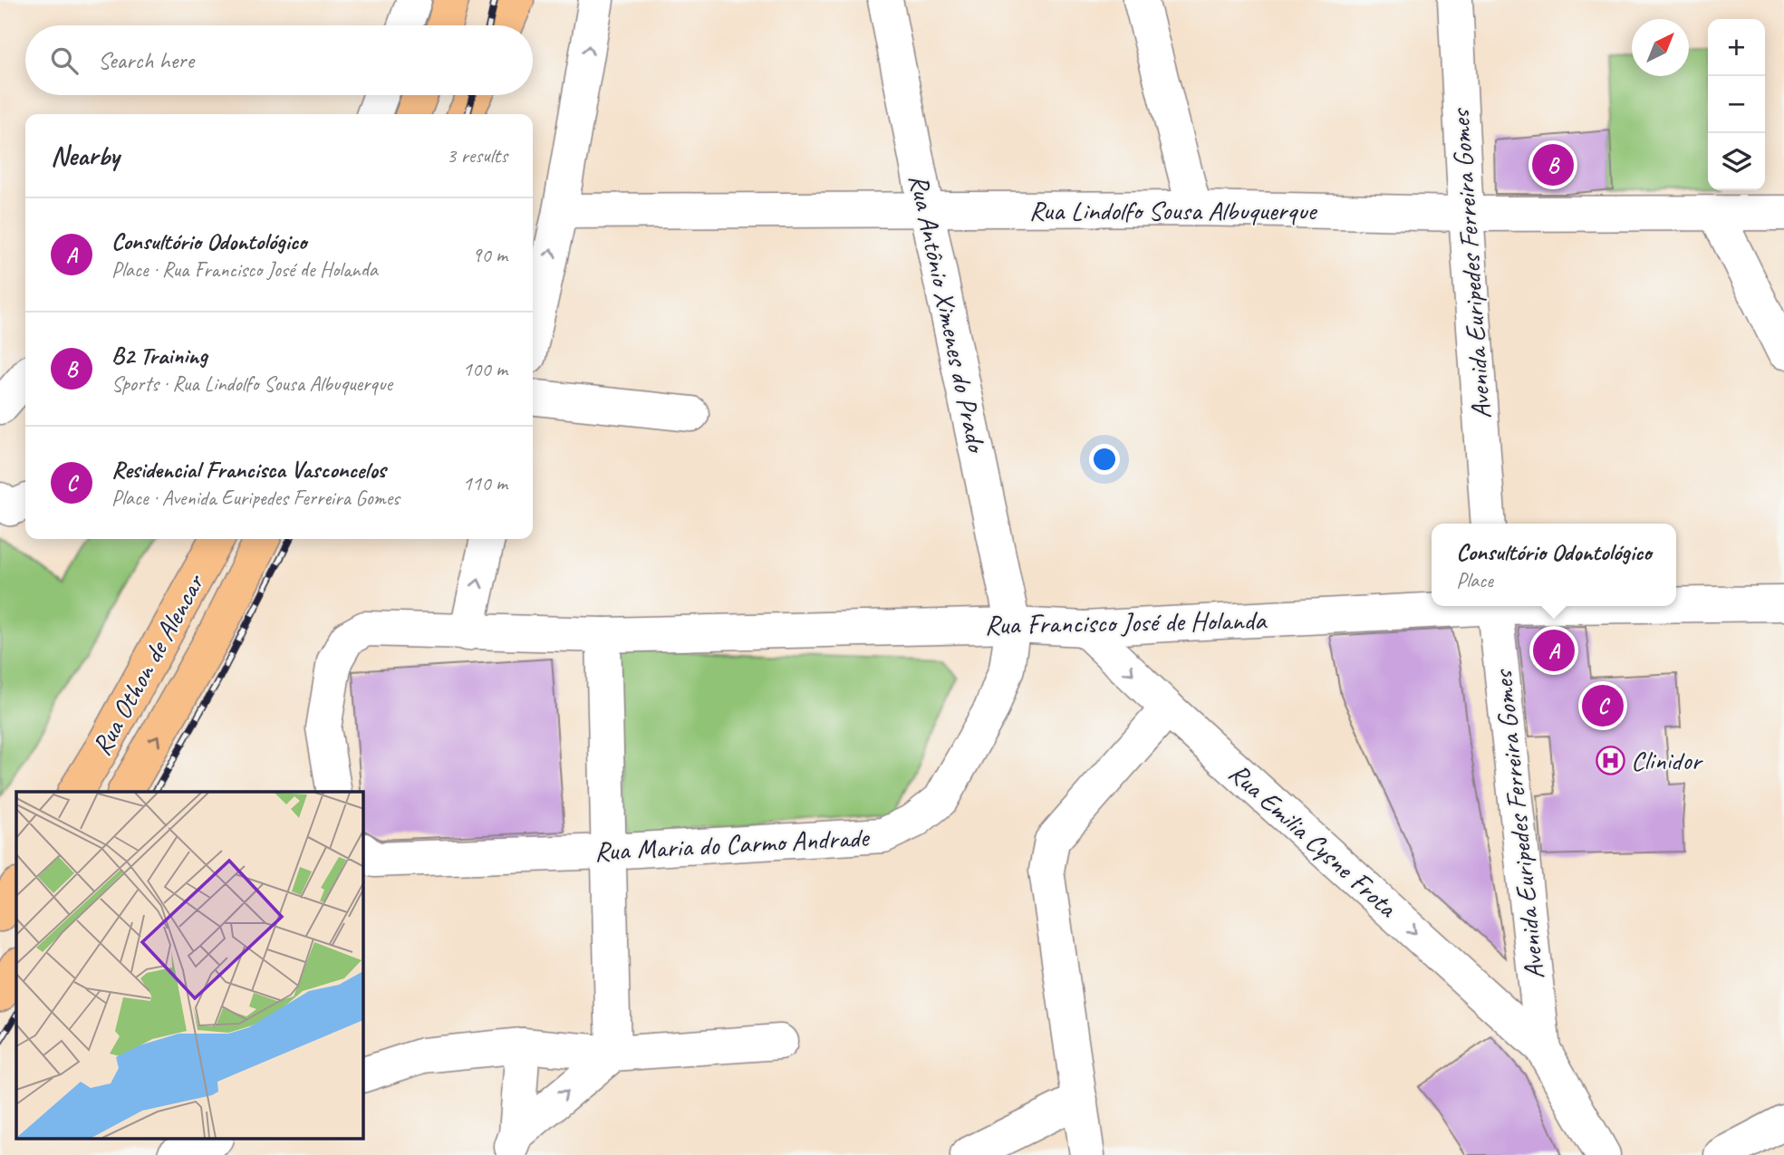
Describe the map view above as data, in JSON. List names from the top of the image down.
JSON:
{
  "streets": {
    "main road": ["Rua Othon de Alencar"],
    "street": [
      "Rua Lindolfo Sousa Albuquerque",
      "Avenida Euripedes Ferreira Gomes",
      "Rua Antônio Ximenes do Prado",
      "Rua Francisco José de Holanda",
      "Rua Emilia Cysne Frota",
      "Rua Maria do Carmo Andrade"
    ]
  },
  "crossings": [
    ["Rua Lindolfo Sousa Albuquerque", "Avenida Euripedes Ferreira Gomes"],
    ["Rua Lindolfo Sousa Albuquerque", "Rua Antônio Ximenes do Prado"],
    ["Avenida Euripedes Ferreira Gomes", "Rua Emilia Cysne Frota"],
    ["Rua Antônio Ximenes do Prado", "Rua Francisco José de Holanda"],
    ["Rua Antônio Ximenes do Prado", "Rua Maria do Carmo Andrade"],
    ["Rua Francisco José de Holanda", "Rua Emilia Cysne Frota"],
    ["Rua Francisco José de Holanda", "Rua Maria do Carmo Andrade"]
  ],
  "one_way": ["Rua Emilia Cysne Frota"],
  "places": {
    "hospital": ["Clinidor"]
  },
  "north": "top right",
  "page": {
    "map_buttons": ["+", "−"],
    "search": "Search here",
    "heading": ["Nearby", "3 results"],
    "pins": ["B", "A", "C"],
    "list": [
      {
        "mark": "A",
        "name": "Consultório Odontológico",
        "note": "Place · Rua Francisco José de Holanda",
        "value": "90 m"
      },
      {
        "mark": "B",
        "name": "B2 Training",
        "note": "Sports · Rua Lindolfo Sousa Albuquerque",
        "value": "100 m"
      },
      {
        "mark": "C",
        "name": "Residencial Francisca Vasconcelos",
        "note": "Place · Avenida Euripedes Ferreira Gomes",
        "value": "110 m"
      }
    ],
    "popup": ["Consultório Odontológico", "Place"]
  }
}
